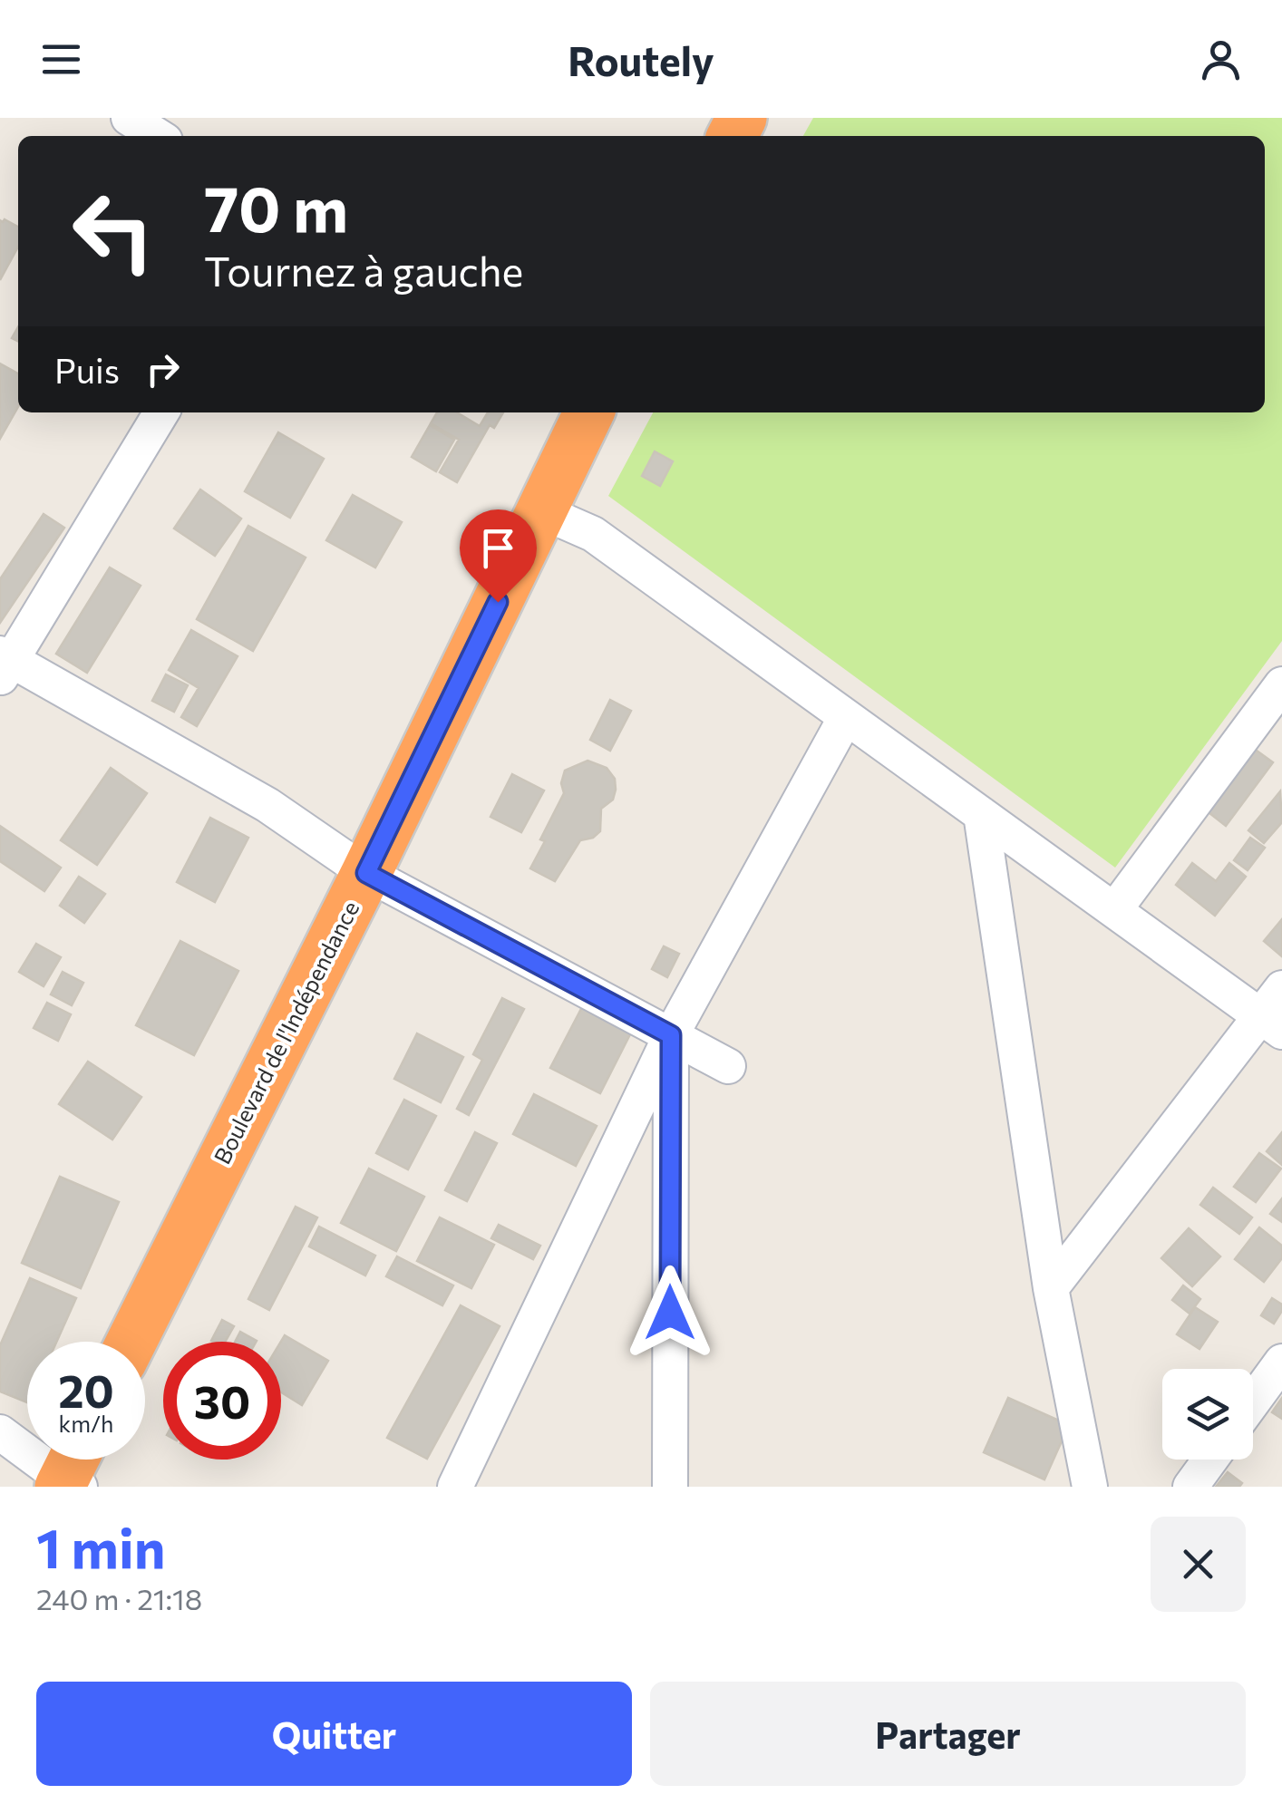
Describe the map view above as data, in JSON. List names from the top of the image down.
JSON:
{
  "streets": {
    "highway": ["Boulevard de l'Indépendance"]
  },
  "page": {
    "header": "Routely",
    "turn": ["70 m", "Tournez à gauche"],
    "then": "Puis",
    "speed": "20 km/h",
    "limit": "30",
    "heading": ["1 min", "240 m · 21:18"],
    "buttons": ["Quitter", "Partager"]
  }
}
